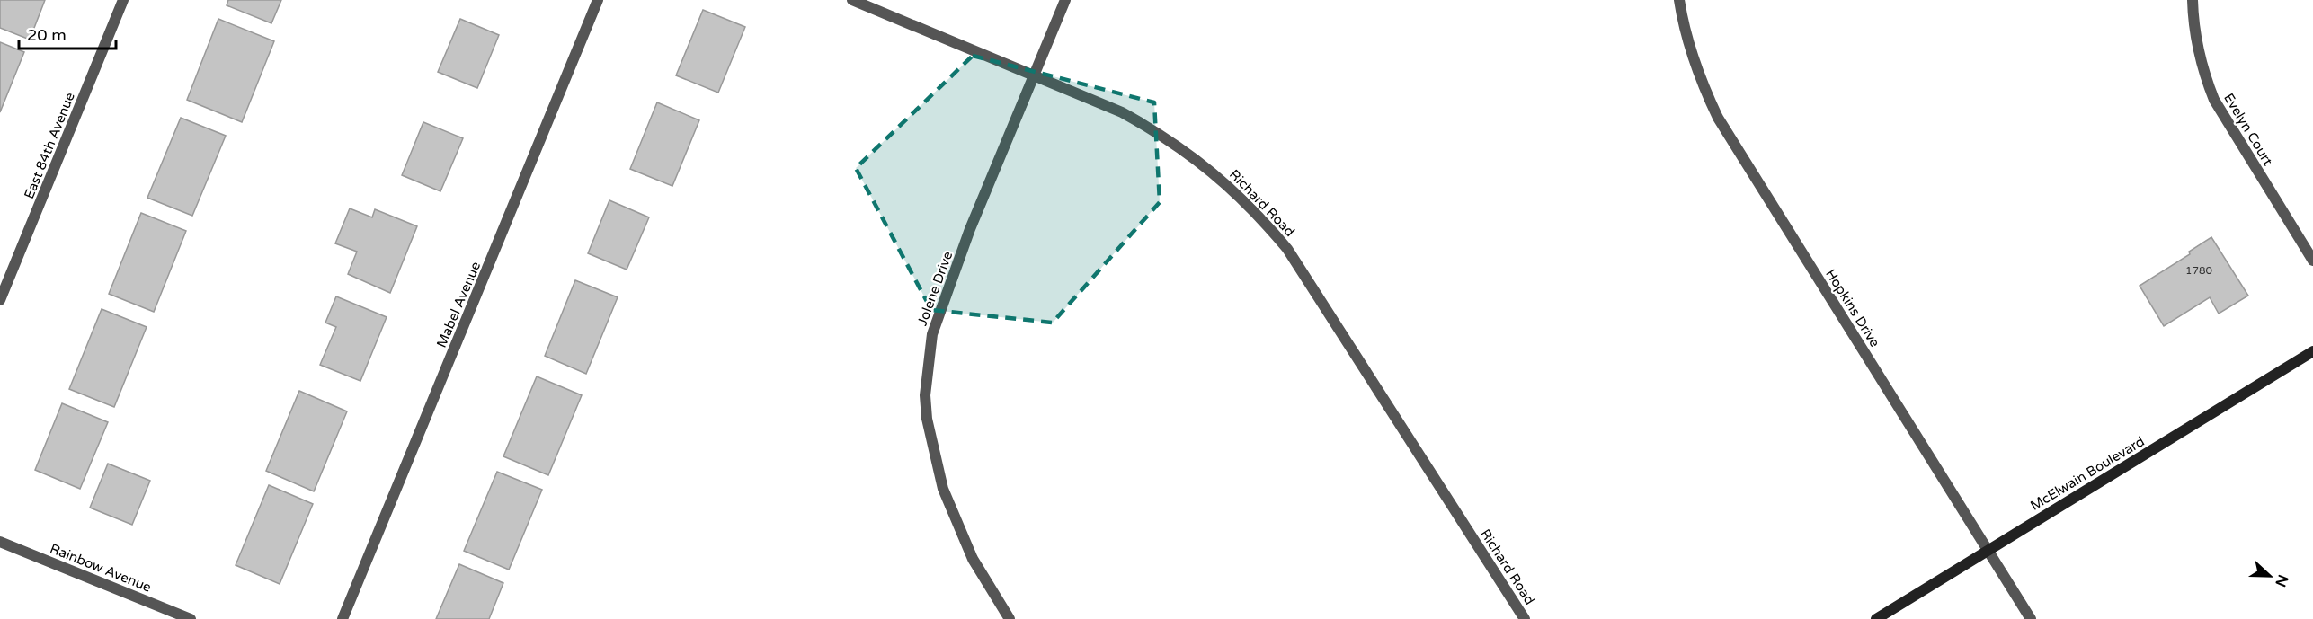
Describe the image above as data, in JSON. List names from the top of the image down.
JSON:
{
  "streets": {
    "street": [
      "Evelyn Court",
      "East 84th Avenue",
      "Richard Road",
      "Jolene Drive",
      "Mabel Avenue",
      "Hopkins Drive",
      "McElwain Boulevard",
      "Rainbow Avenue"
    ]
  },
  "crossings": [
    ["Richard Road", "Jolene Drive"],
    ["Hopkins Drive", "McElwain Boulevard"]
  ],
  "house_numbers": ["1780"],
  "scale_bar": "20 m",
  "north": "right"
}
